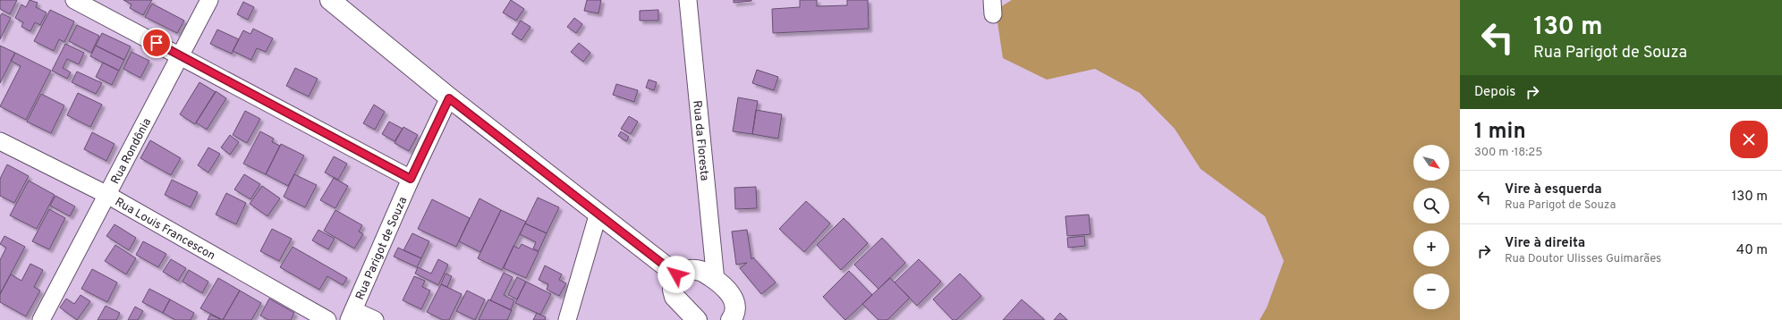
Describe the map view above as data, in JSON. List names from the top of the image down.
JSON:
{
  "streets": {
    "street": [
      "Rua da Floresta",
      "Rua Rondônia",
      "Rua Louis Francescon",
      "Rua Parigot de Souza"
    ]
  },
  "crossings": [
    ["Rua Rondônia", "Rua Louis Francescon"]
  ],
  "north": "bottom right",
  "page": {
    "turn": ["130 m", "Rua Parigot de Souza"],
    "then": "Depois",
    "heading": ["1 min", "300 m · 18:25"],
    "map_buttons": ["+", "−"],
    "list": [
      {
        "name": "Vire à esquerda",
        "note": "Rua Parigot de Souza",
        "value": "130 m"
      },
      {
        "name": "Vire à direita",
        "note": "Rua Doutor Ulisses Guimarães",
        "value": "40 m"
      }
    ]
  }
}
